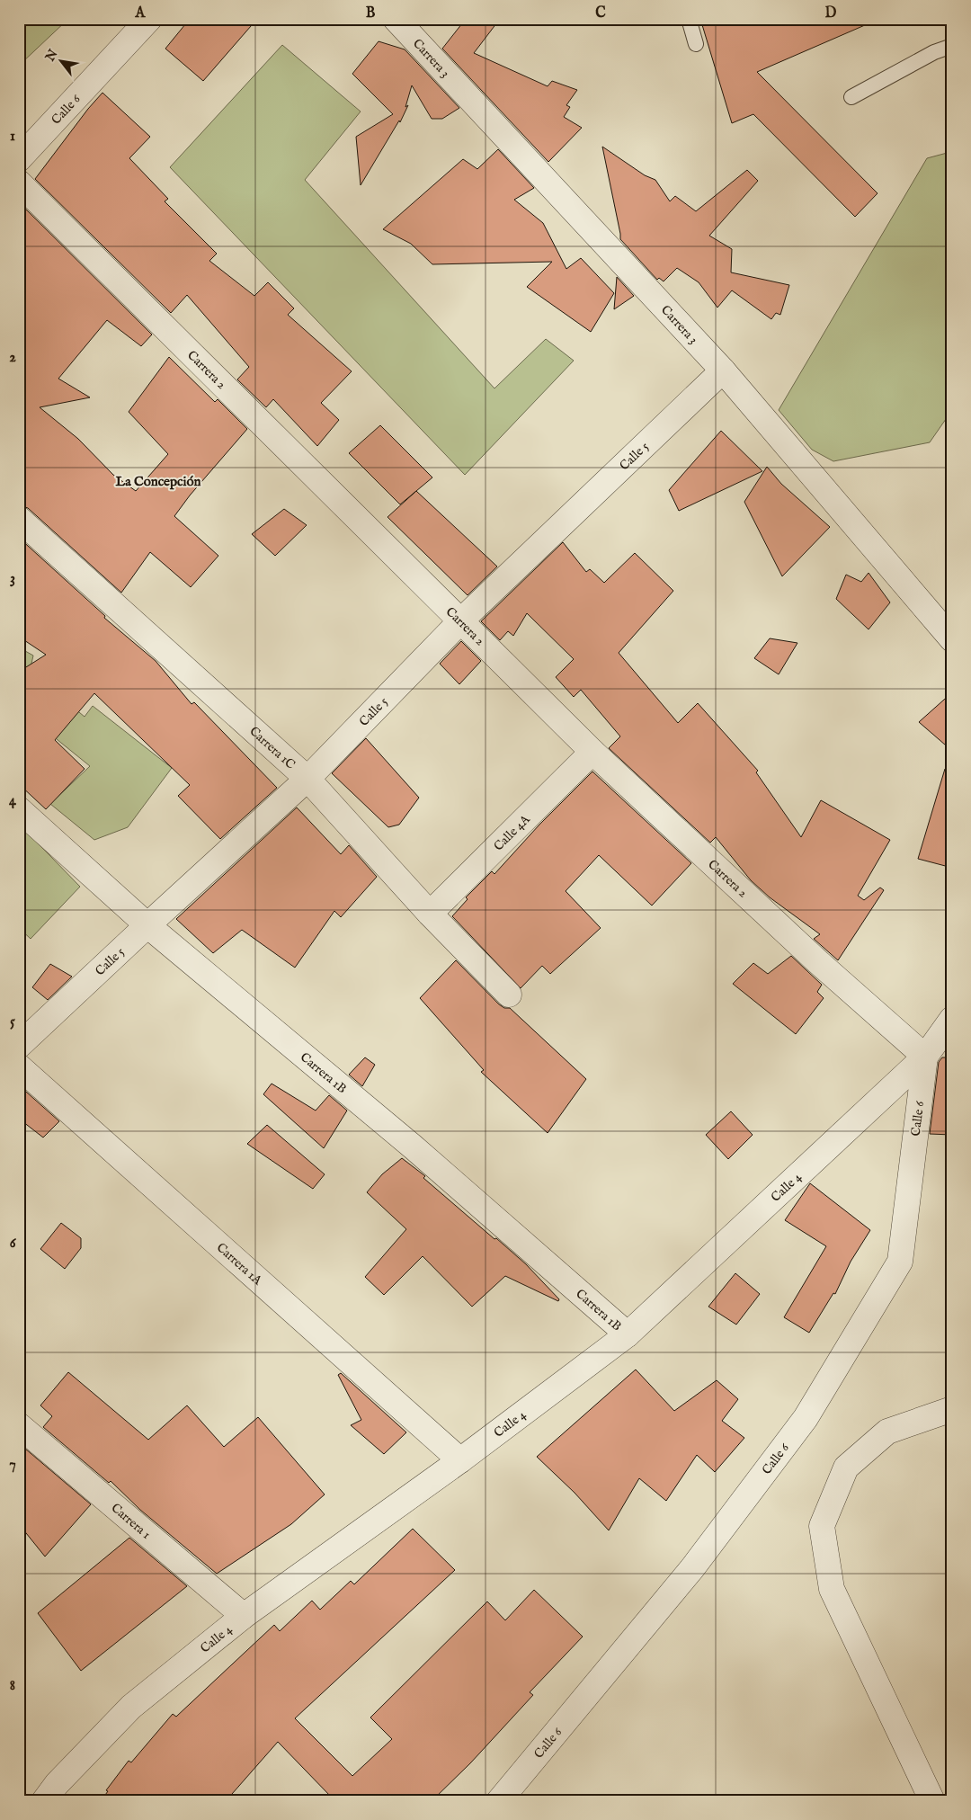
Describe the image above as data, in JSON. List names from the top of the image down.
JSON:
{
  "streets": {
    "street": [
      "Carrera 3",
      "Calle 6",
      "Carrera 2",
      "Calle 5",
      "Carrera 1C",
      "Calle 4A",
      "Carrera 1B",
      "Calle 4",
      "Carrera 1A",
      "Carrera 1"
    ]
  },
  "crossings": [
    ["Carrera 3", "Calle 5"],
    ["Calle 6", "Carrera 2"],
    ["Calle 6", "Calle 4"],
    ["Carrera 2", "Calle 5"],
    ["Carrera 2", "Calle 4A"],
    ["Carrera 2", "Calle 4"],
    ["Calle 5", "Carrera 1C"],
    ["Calle 5", "Carrera 1B"],
    ["Carrera 1C", "Calle 4A"],
    ["Carrera 1B", "Calle 4"],
    ["Calle 4", "Carrera 1A"],
    ["Calle 4", "Carrera 1"]
  ],
  "districts": ["La Concepción"],
  "north": "top left",
  "grid": {
    "columns": [
      "A",
      "B",
      "C",
      "D"
    ],
    "rows": [
      "1",
      "2",
      "3",
      "4",
      "5",
      "6",
      "7",
      "8"
    ]
  }
}
